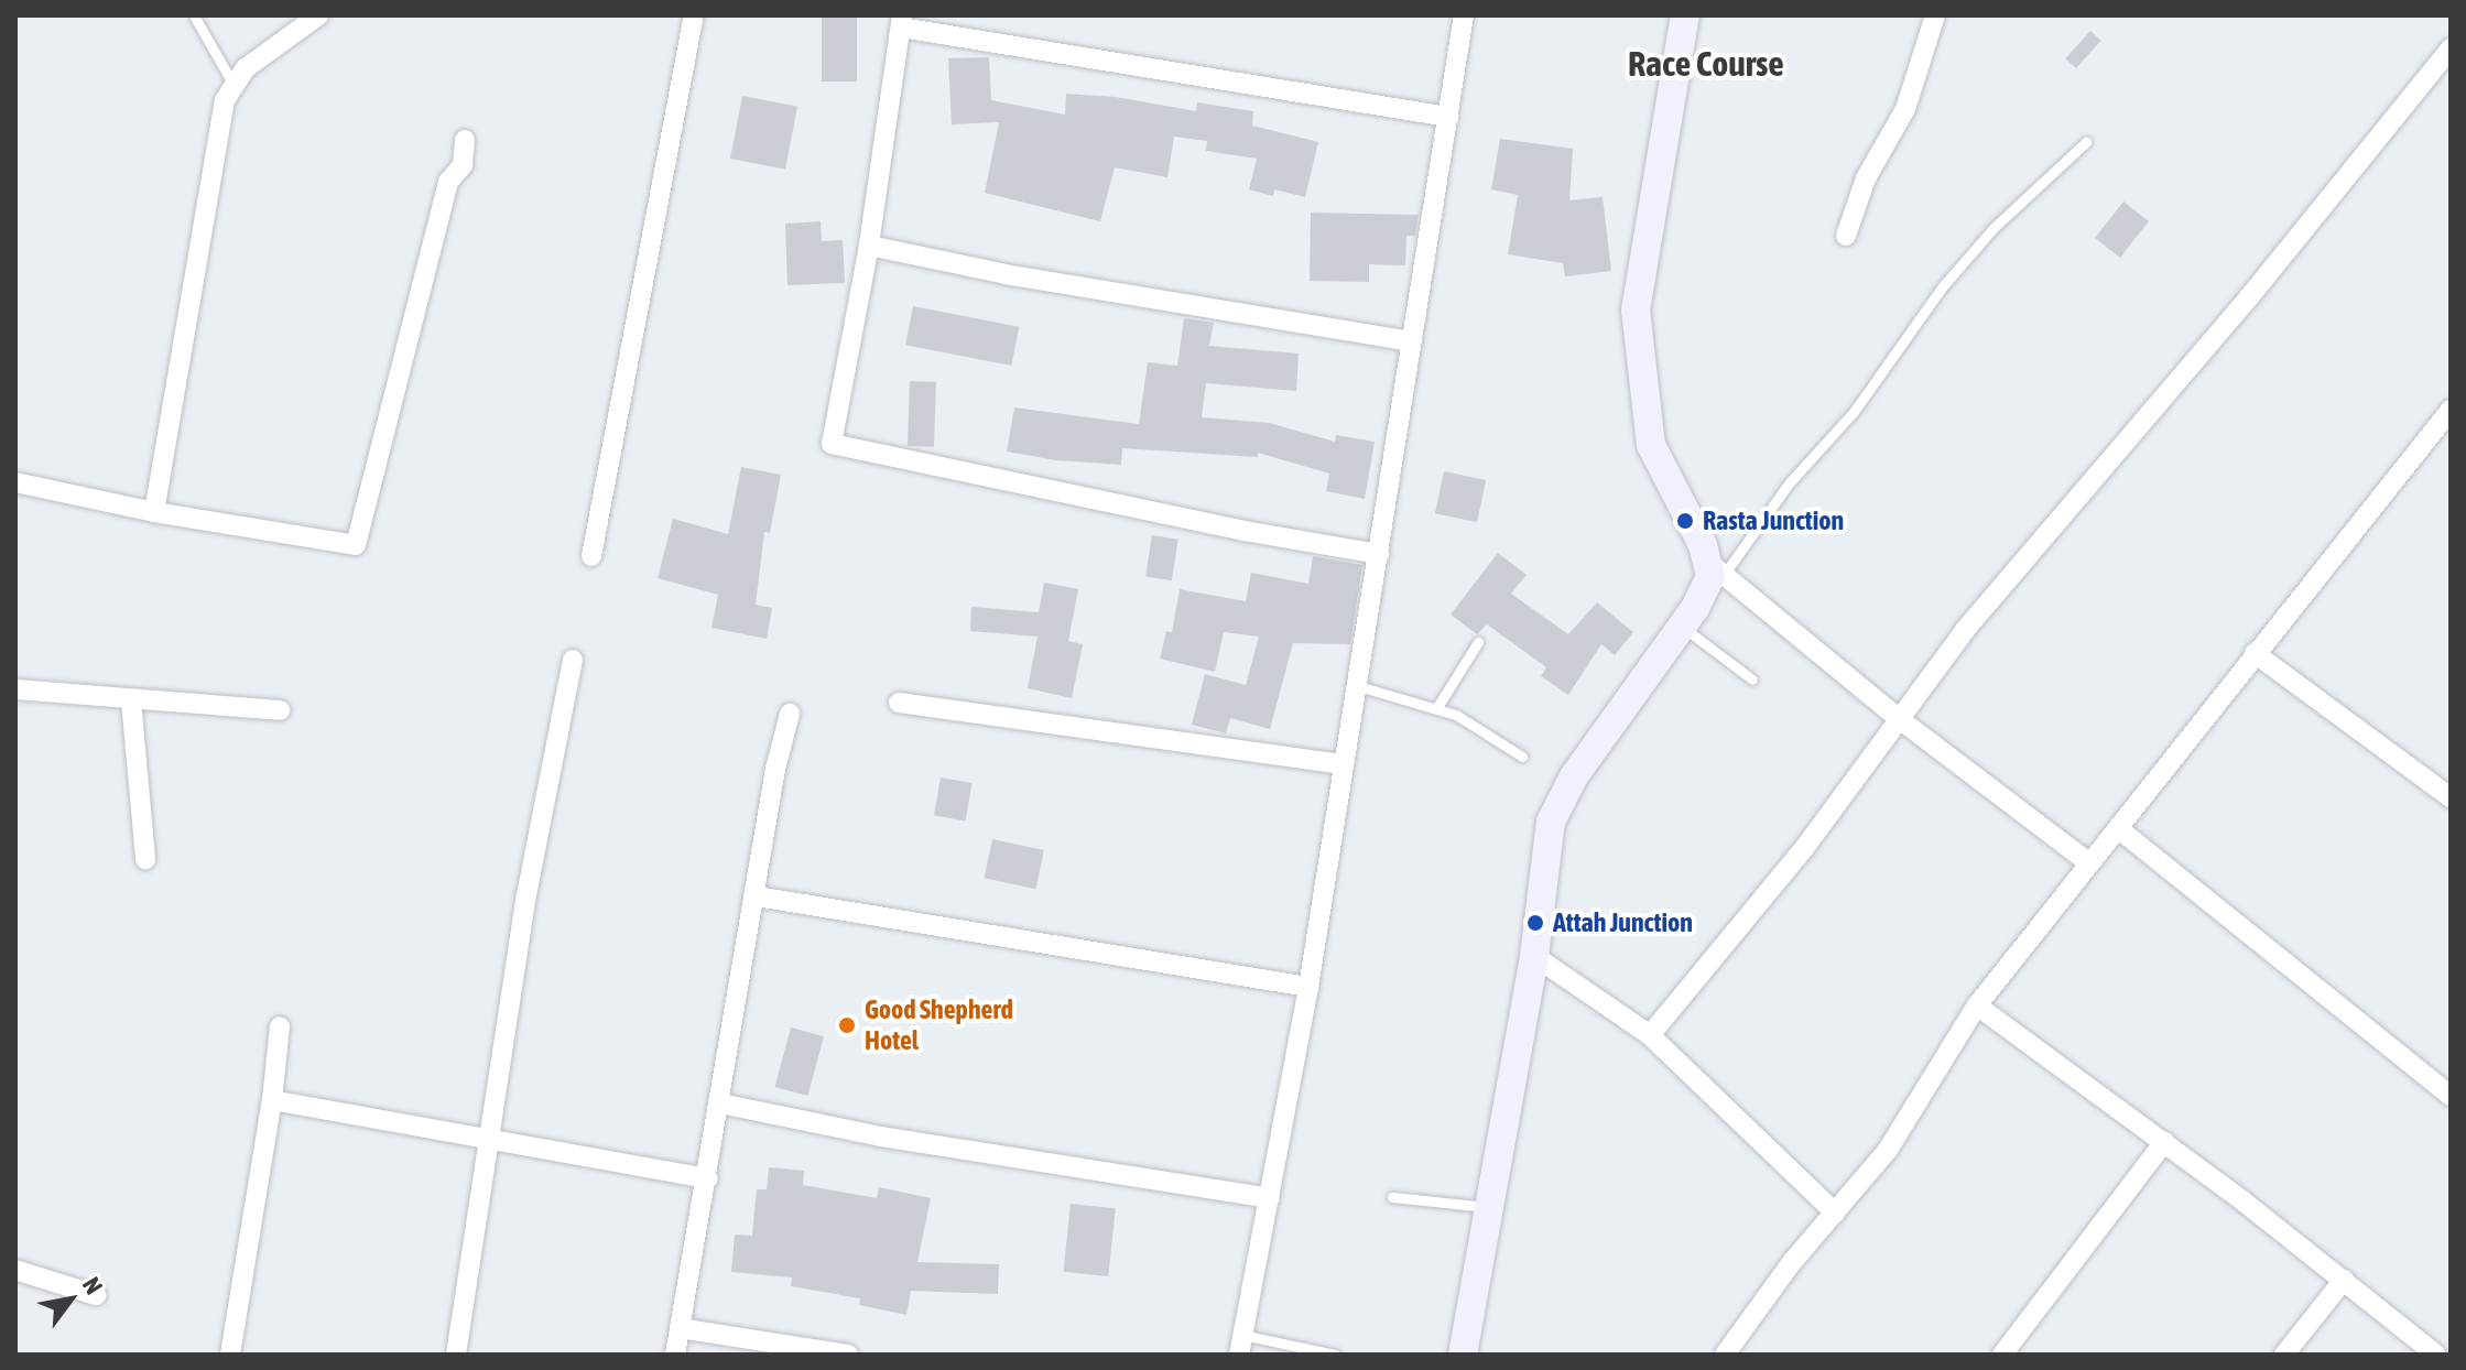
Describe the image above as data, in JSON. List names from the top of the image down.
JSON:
{
  "districts": ["Race Course"],
  "places": ["Rasta Junction", "Attah Junction", "Good Shepherd Hotel"],
  "north": "top right"
}
